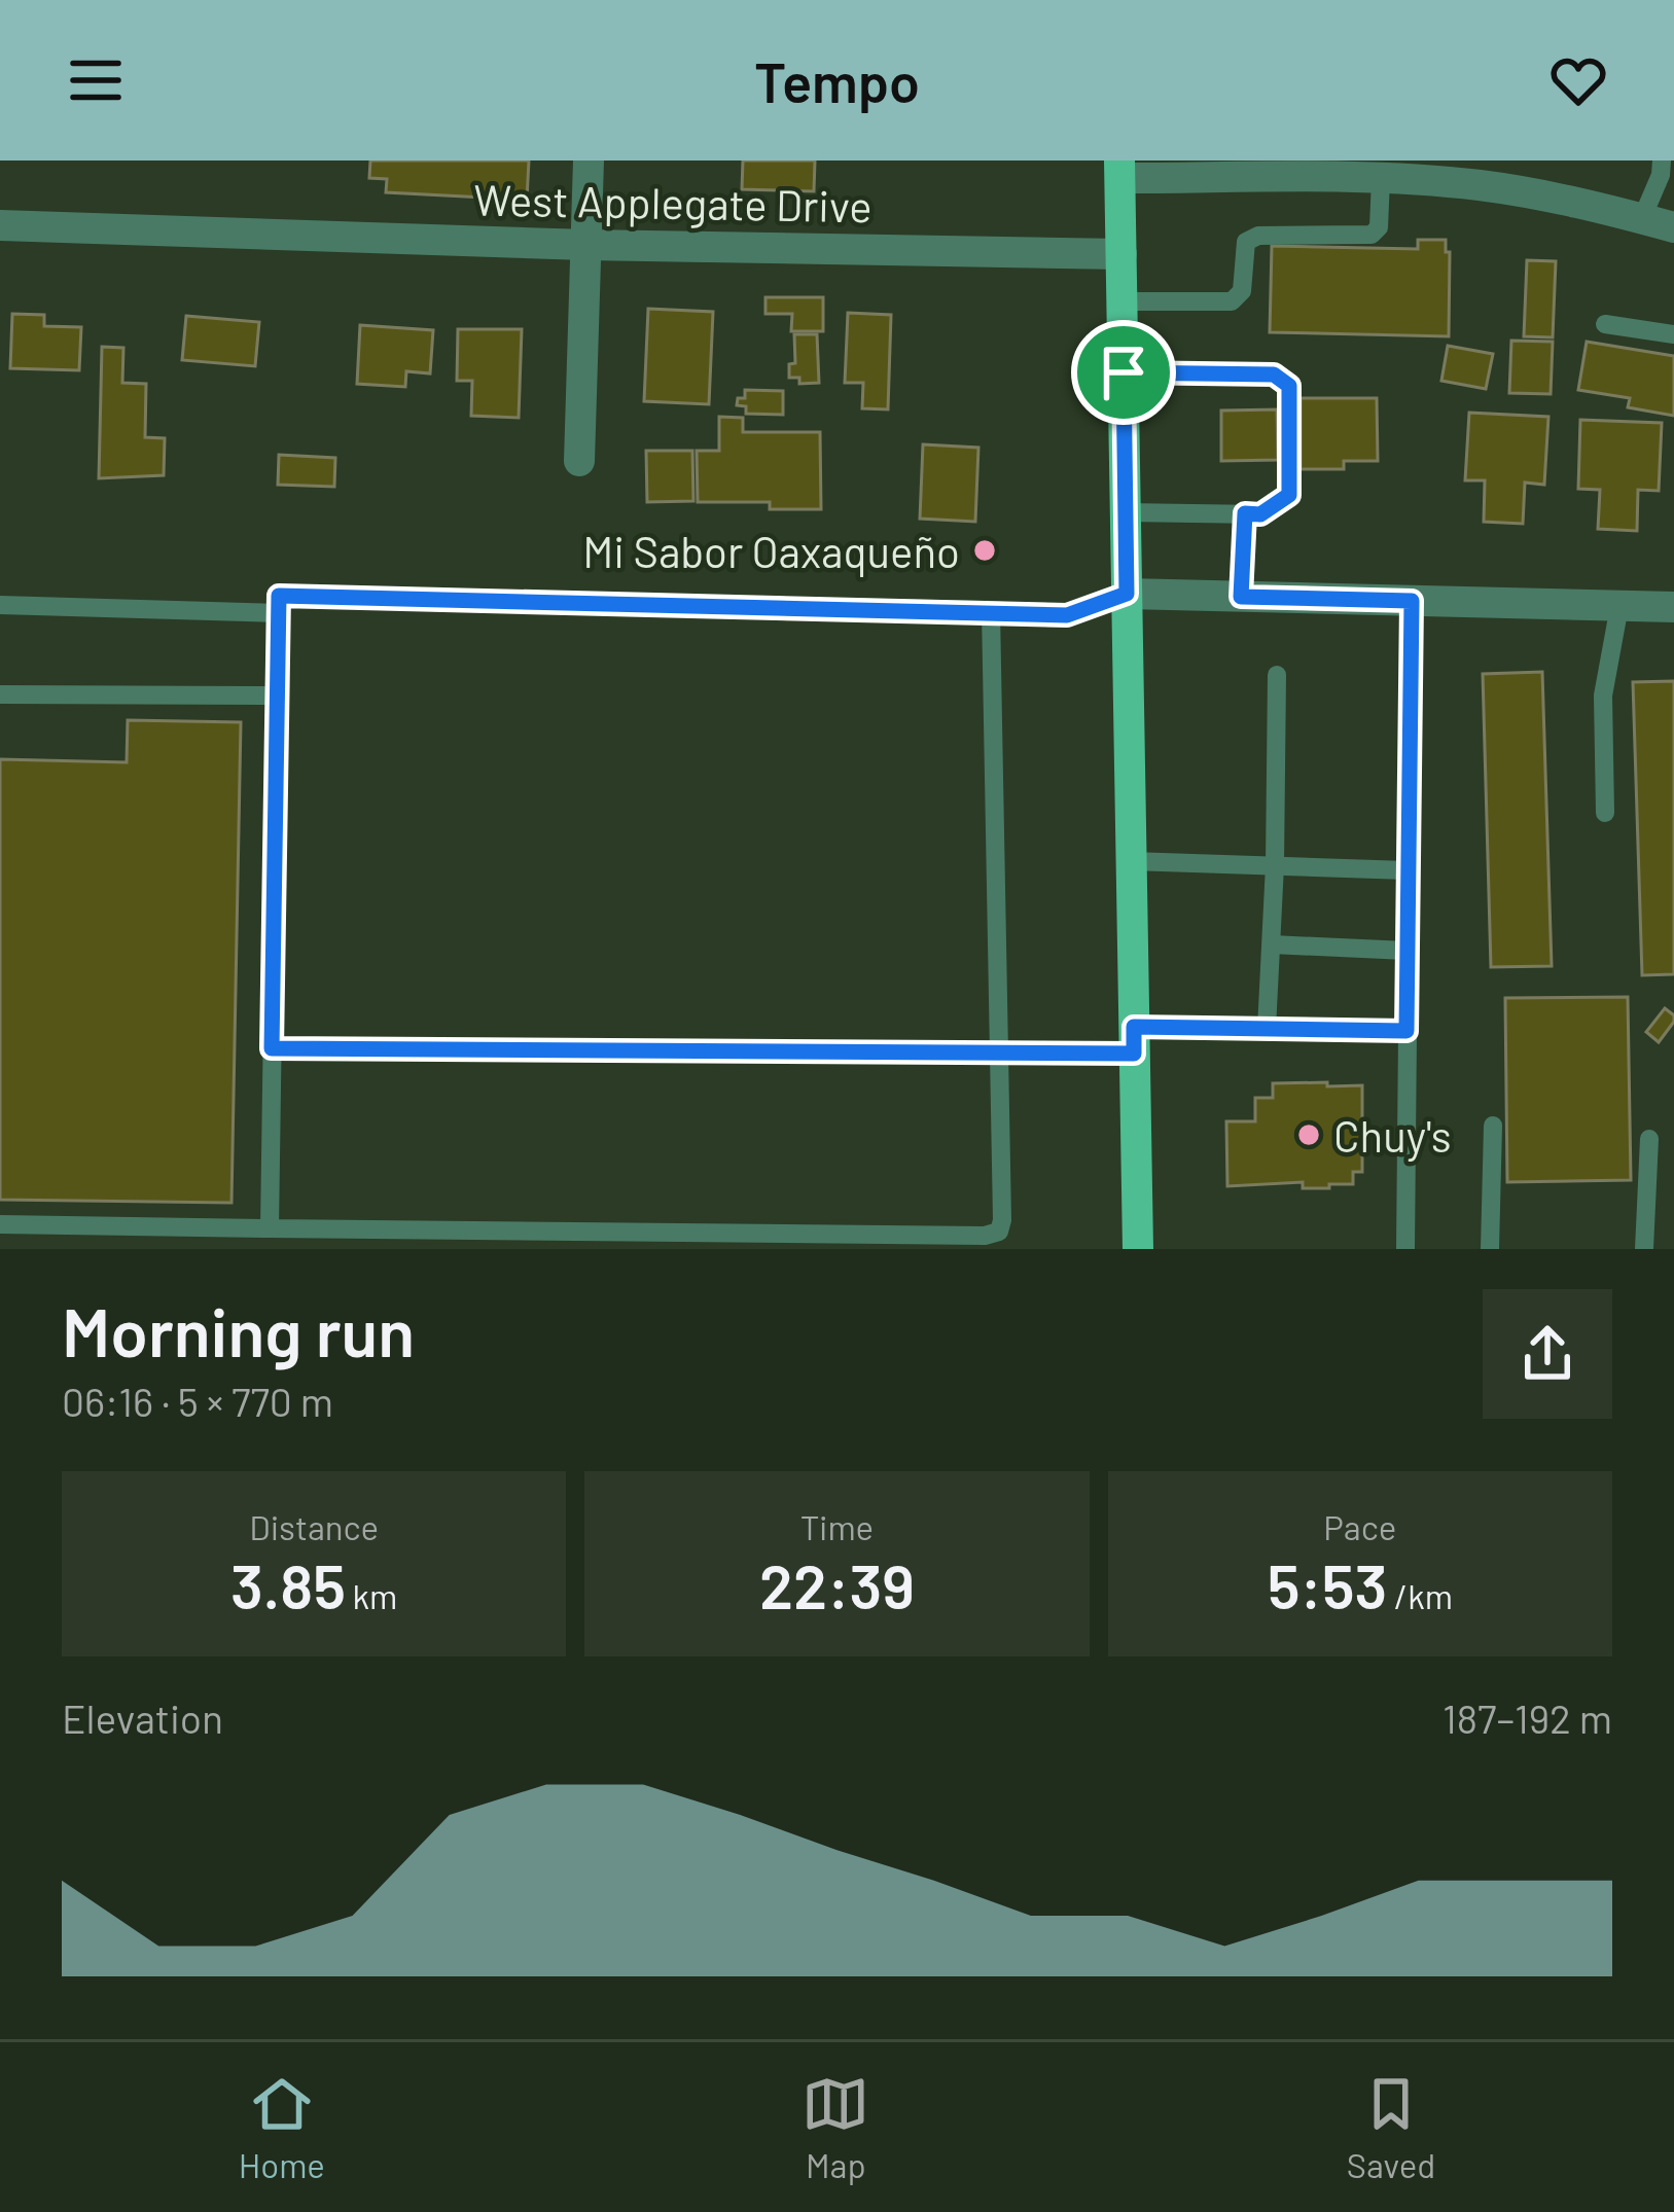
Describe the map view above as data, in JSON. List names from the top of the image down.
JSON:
{
  "streets": {
    "street": ["West Applegate Drive"]
  },
  "places": ["Mi Sabor Oaxaqueño", "Chuy's"],
  "page": {
    "header": "Tempo",
    "heading": ["Morning run", "06:16 · 5 × 770 m"],
    "stats": [
      ["Distance", "3.85 km"],
      ["Time", "22:39"],
      ["Pace", "5:53 /km"]
    ],
    "chart": ["Elevation", "187–192 m"],
    "tabs": ["Home", "Map", "Saved"]
  }
}
